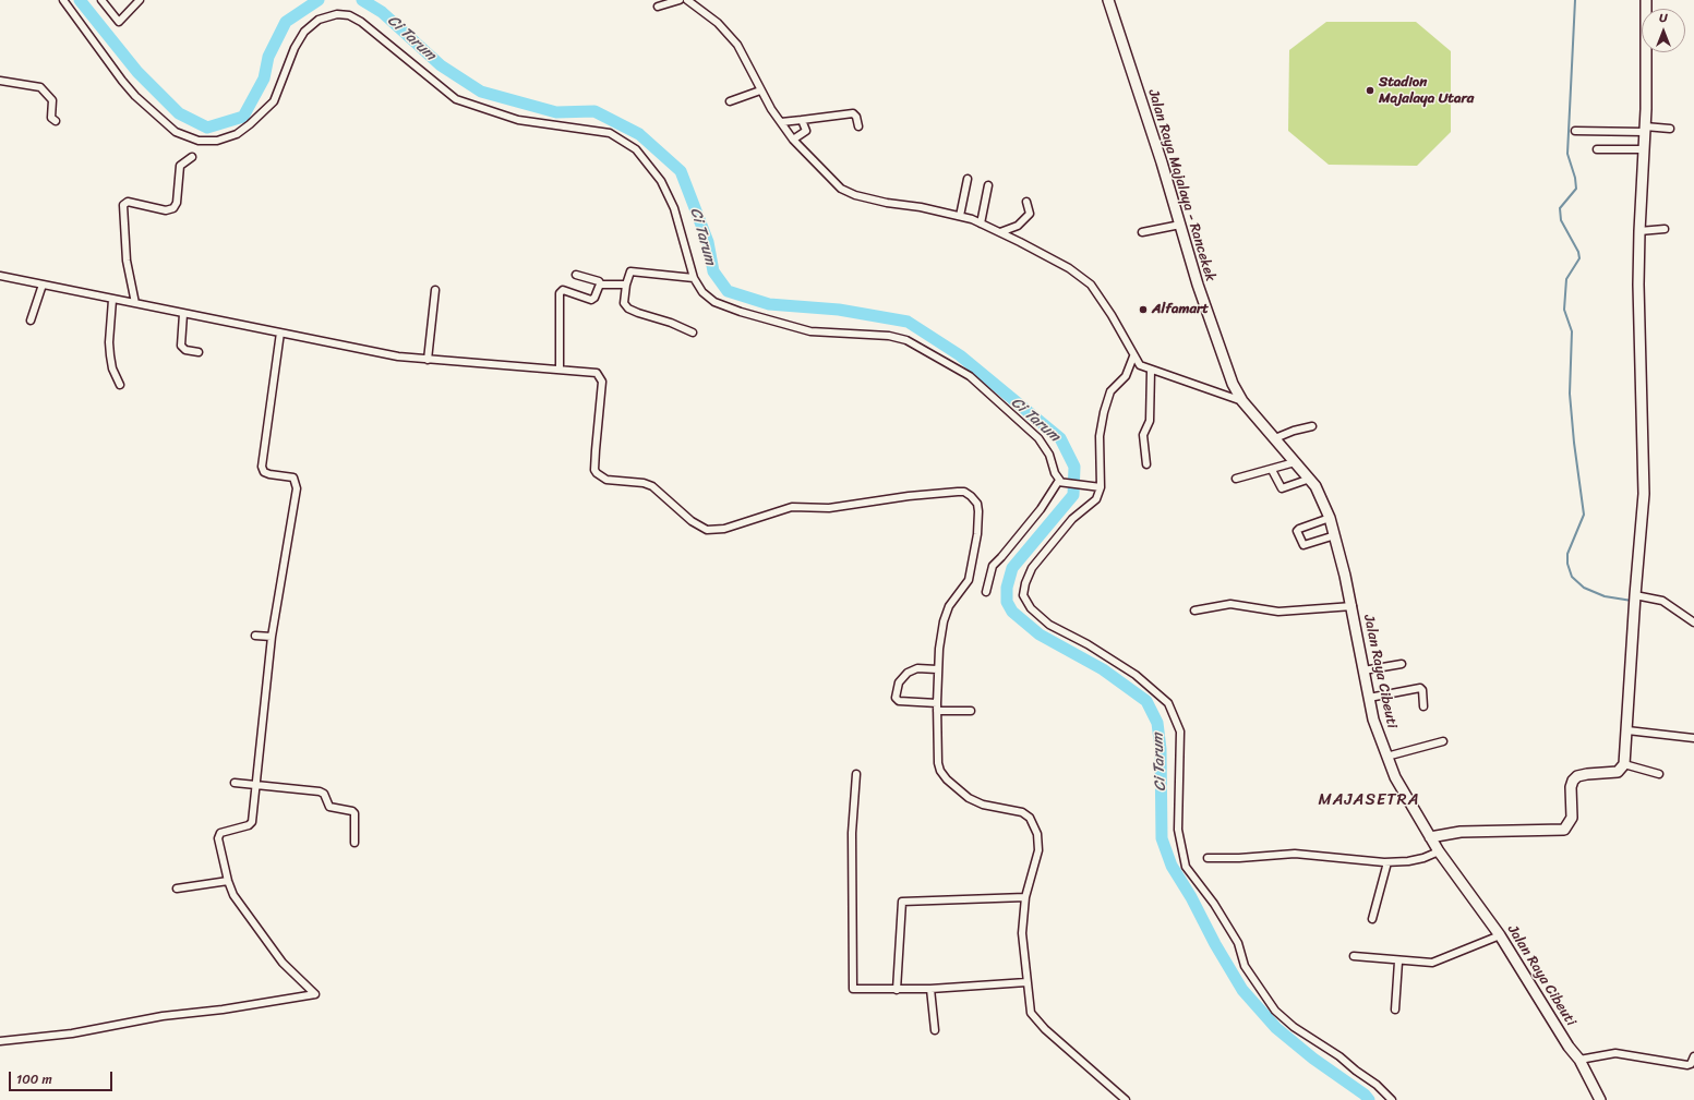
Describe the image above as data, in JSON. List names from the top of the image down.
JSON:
{
  "streets": {
    "main road": ["Jalan Raya Majalaya - Rancekek", "Jalan Raya Cibeuti"]
  },
  "crossings": [
    ["Jalan Raya Majalaya - Rancekek", "Jalan Raya Cibeuti"]
  ],
  "districts": ["MAJASETRA"],
  "water": ["Ci Tarum"],
  "places": ["Stadion Majalaya Utara", "Alfamart"],
  "scale_bar": "100 m",
  "north": "top"
}
